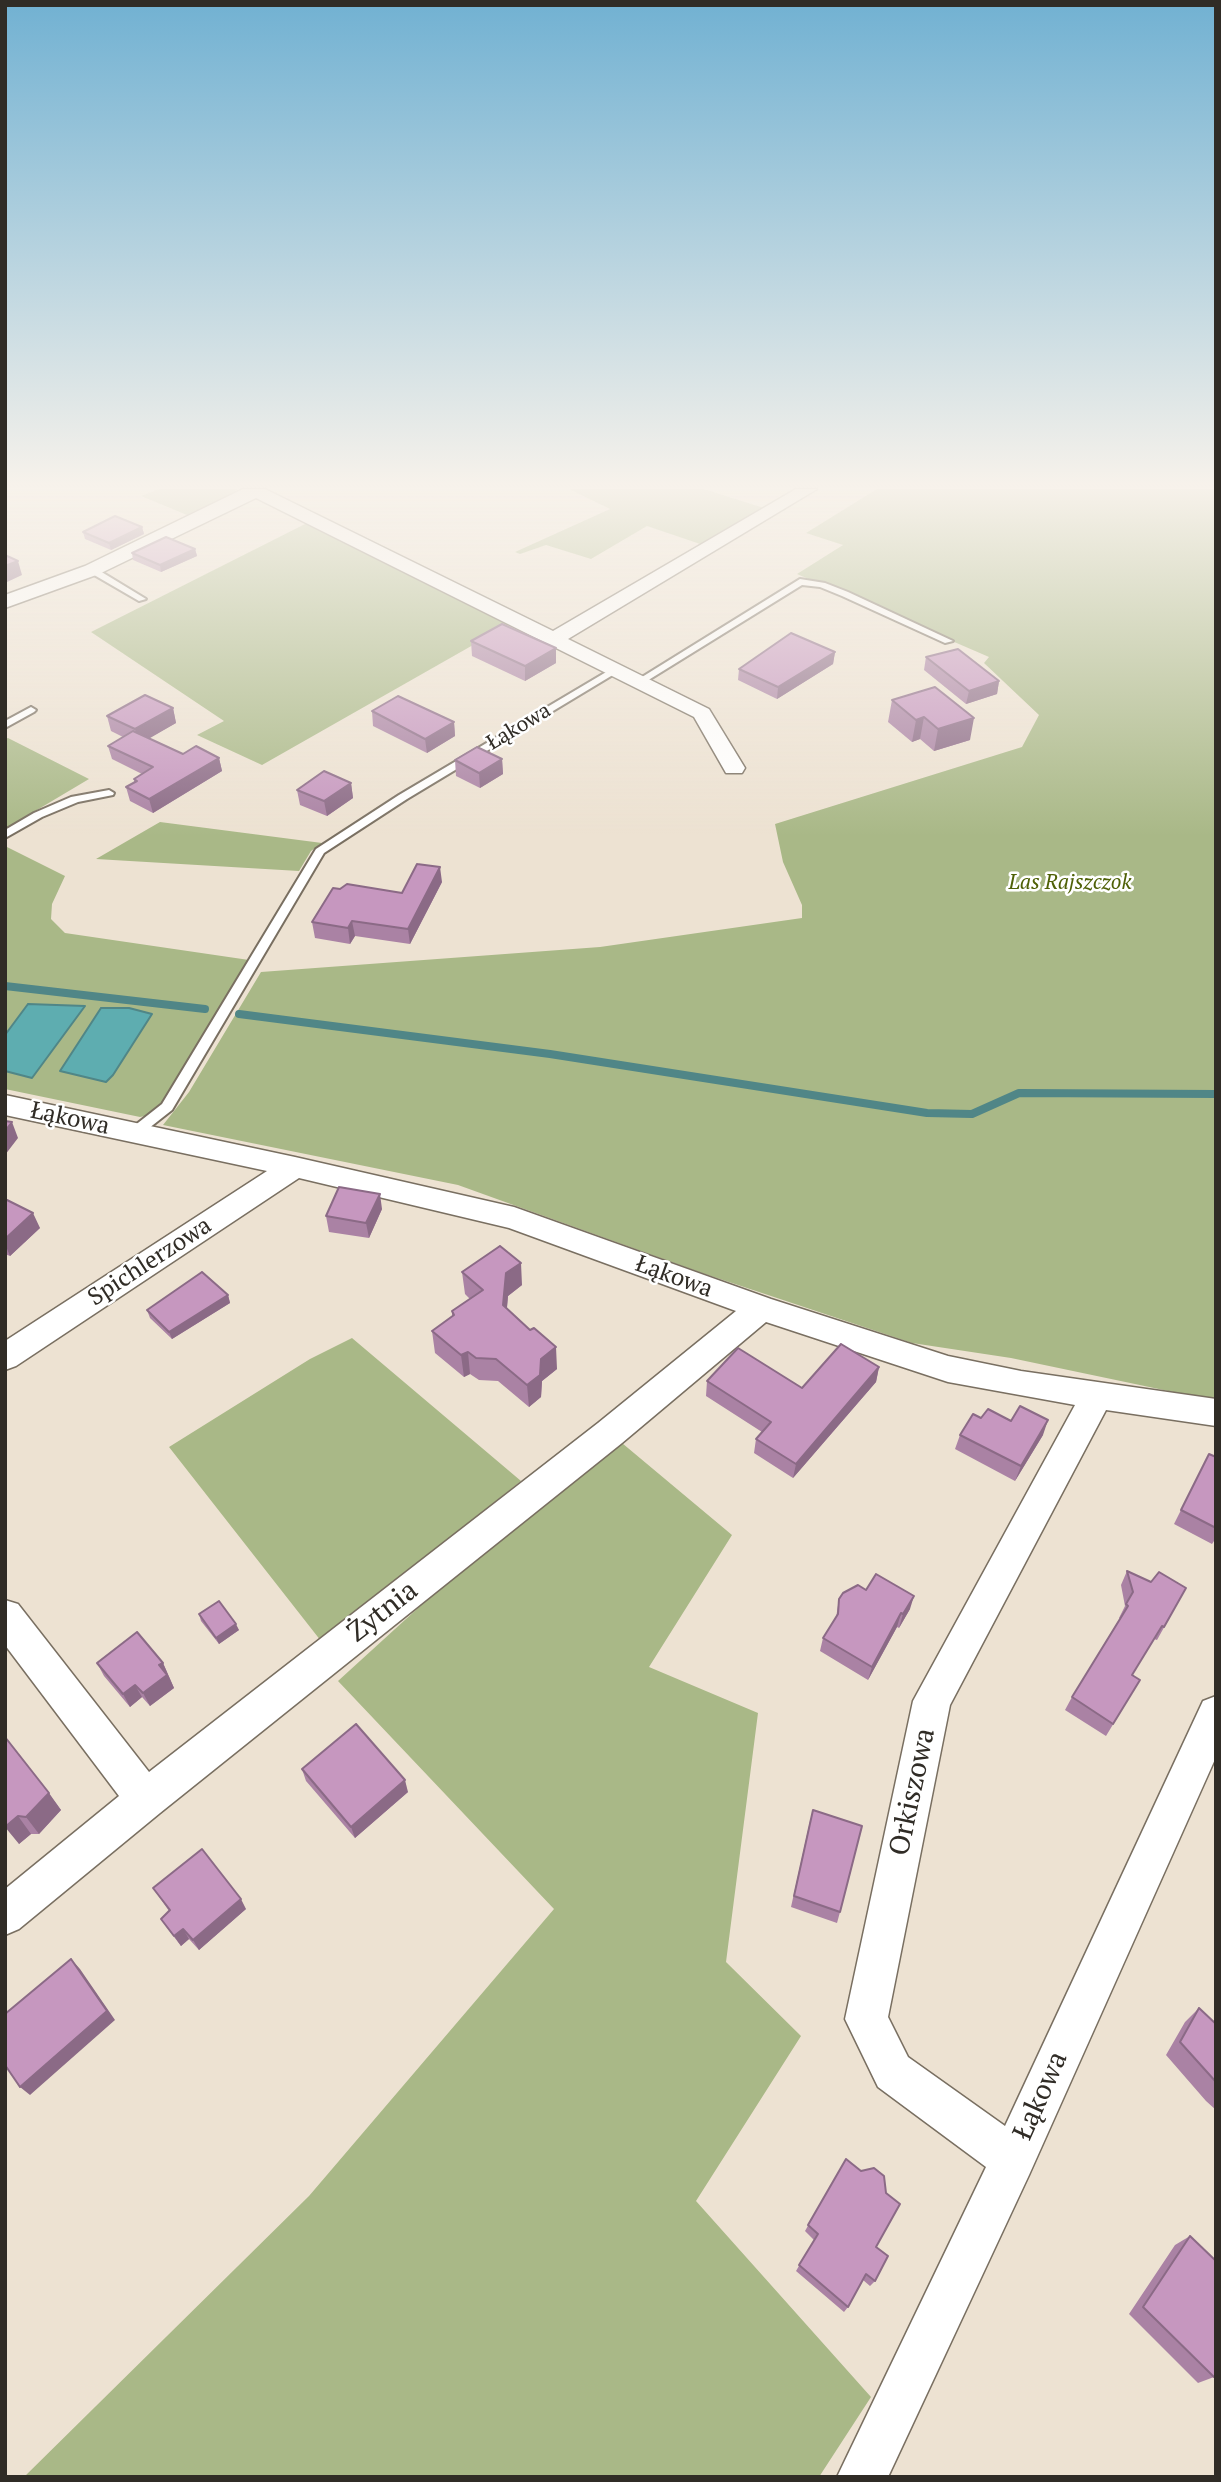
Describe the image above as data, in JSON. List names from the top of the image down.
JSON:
{
  "streets": {
    "street": [
      "Łąkowa",
      "Spichlerzowa",
      "Żytnia",
      "Orkiszowa"
    ]
  },
  "crossings": [
    ["Łąkowa", "Spichlerzowa"],
    ["Łąkowa", "Żytnia"],
    ["Łąkowa", "Orkiszowa"]
  ],
  "parks": ["Las Rajszczok"]
}
